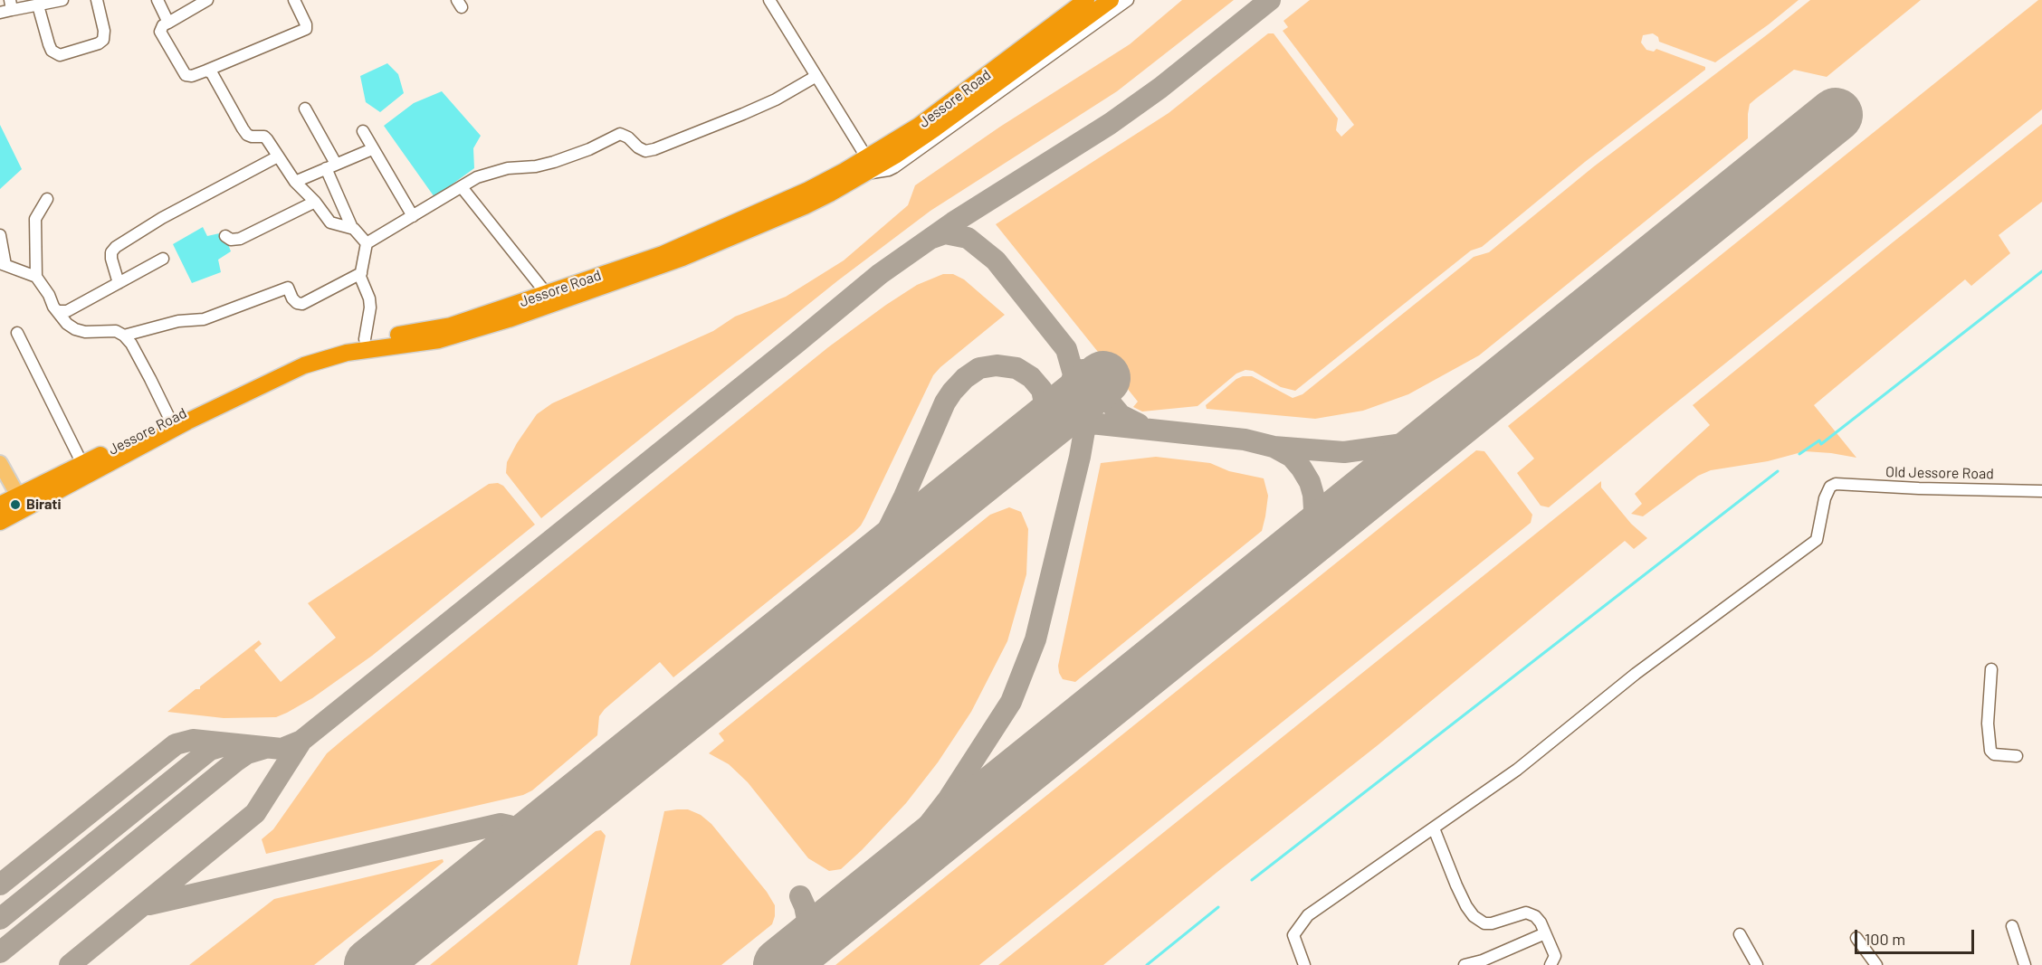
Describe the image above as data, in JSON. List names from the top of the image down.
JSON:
{
  "streets": {
    "highway": ["Jessore Road"],
    "street": ["Old Jessore Road"]
  },
  "places": ["Birati"],
  "scale_bar": "100 m"
}
